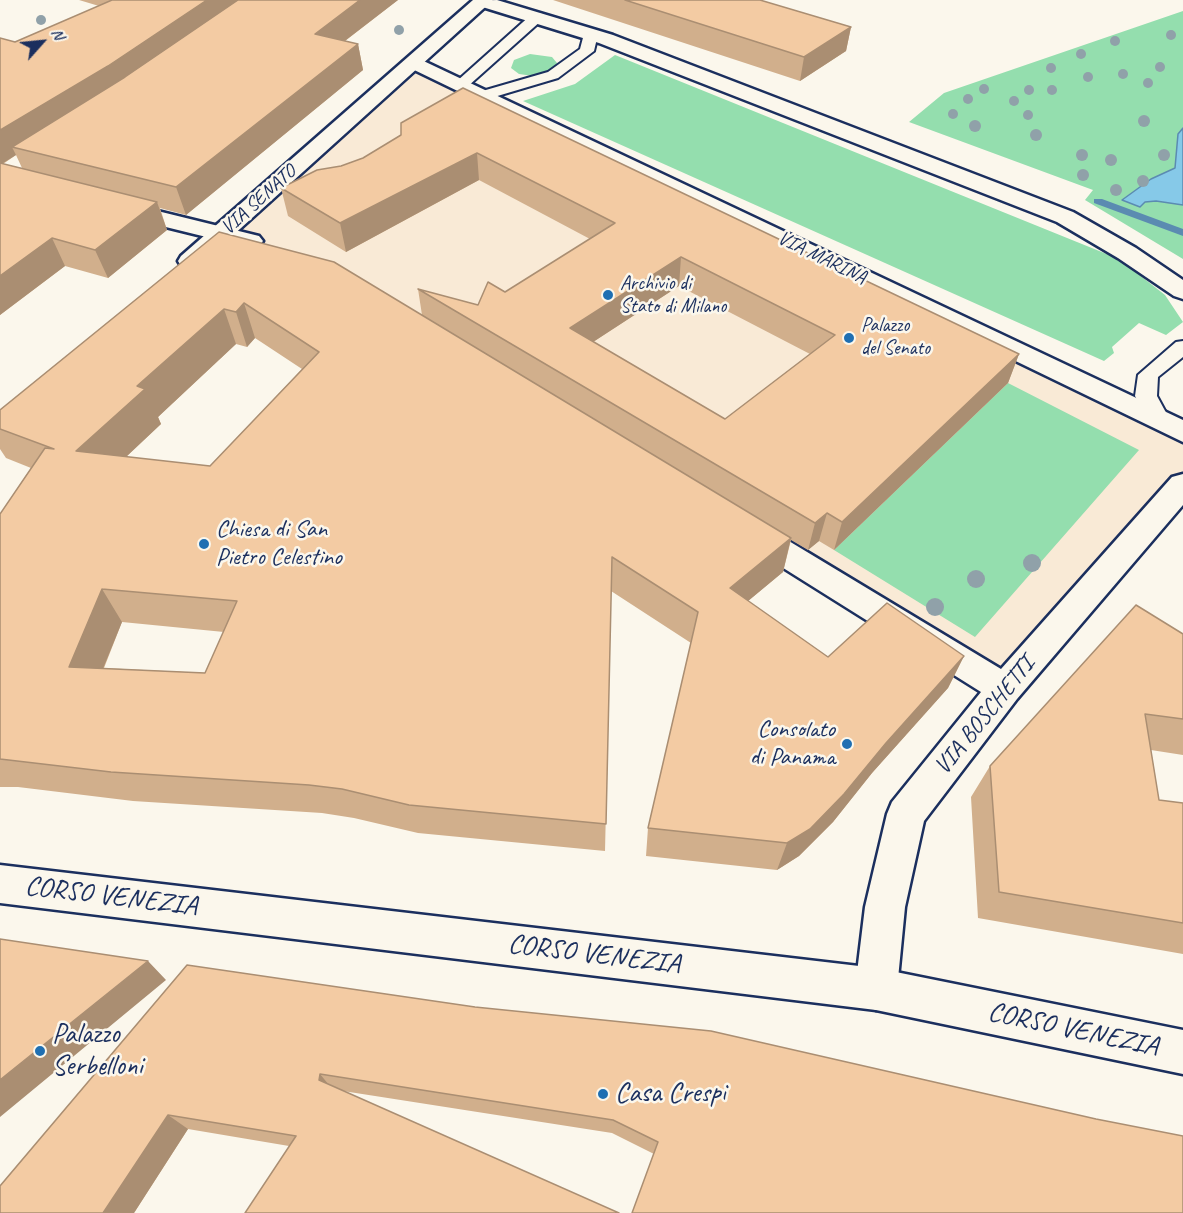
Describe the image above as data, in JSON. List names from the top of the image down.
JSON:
{
  "streets": {
    "street": [
      "VIA SENATO",
      "VIA MARINA",
      "VIA BOSCHETTI",
      "CORSO VENEZIA"
    ]
  },
  "crossings": [
    ["VIA SENATO", "VIA MARINA"],
    ["VIA BOSCHETTI", "CORSO VENEZIA"]
  ],
  "places": [
    "Archivio di Stato di Milano",
    "Palazzo del Senato",
    "Chiesa di San Pietro Celestino",
    "Consolato di Panama",
    "Palazzo Serbelloni",
    "Casa Crespi"
  ],
  "north": "top right"
}
